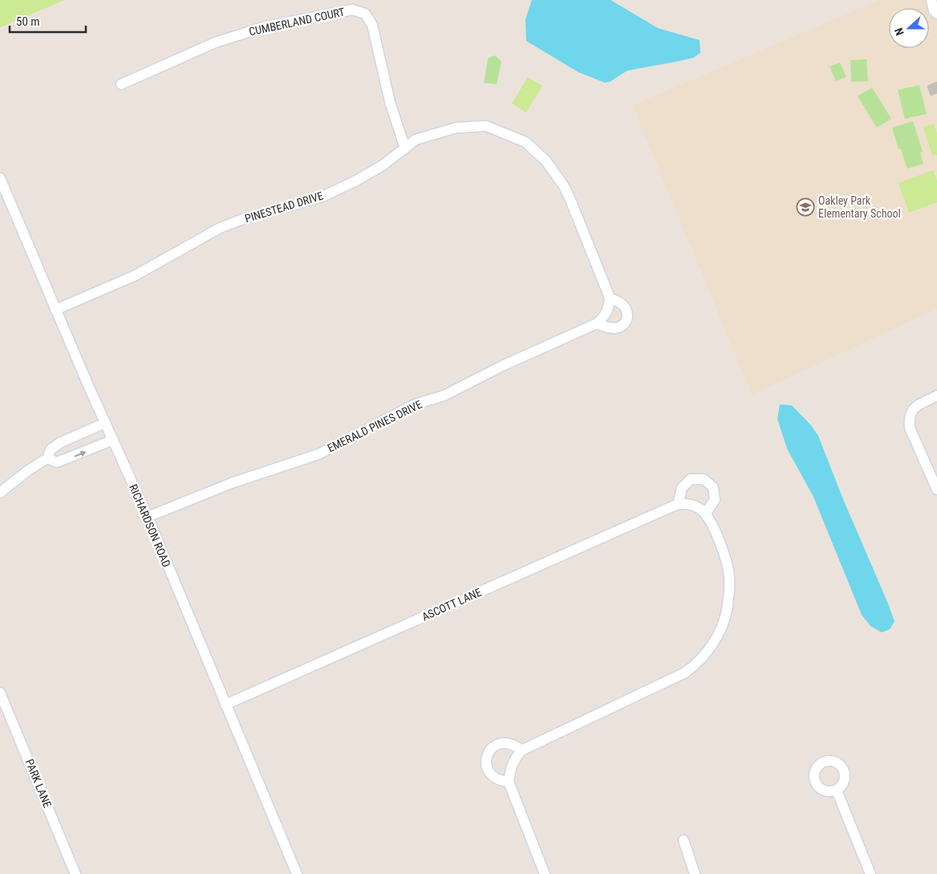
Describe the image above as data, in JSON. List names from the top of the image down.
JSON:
{
  "streets": {
    "street": [
      "CUMBERLAND COURT",
      "PINESTEAD DRIVE",
      "EMERALD PINES DRIVE",
      "RICHARDSON ROAD",
      "ASCOTT LANE",
      "PARK LANE"
    ]
  },
  "crossings": [
    ["CUMBERLAND COURT", "PINESTEAD DRIVE"],
    ["PINESTEAD DRIVE", "EMERALD PINES DRIVE"],
    ["PINESTEAD DRIVE", "RICHARDSON ROAD"],
    ["EMERALD PINES DRIVE", "RICHARDSON ROAD"],
    ["RICHARDSON ROAD", "ASCOTT LANE"]
  ],
  "places": {
    "school or university": ["Oakley Park Elementary School"]
  },
  "scale_bar": "50 m",
  "north": "left"
}
